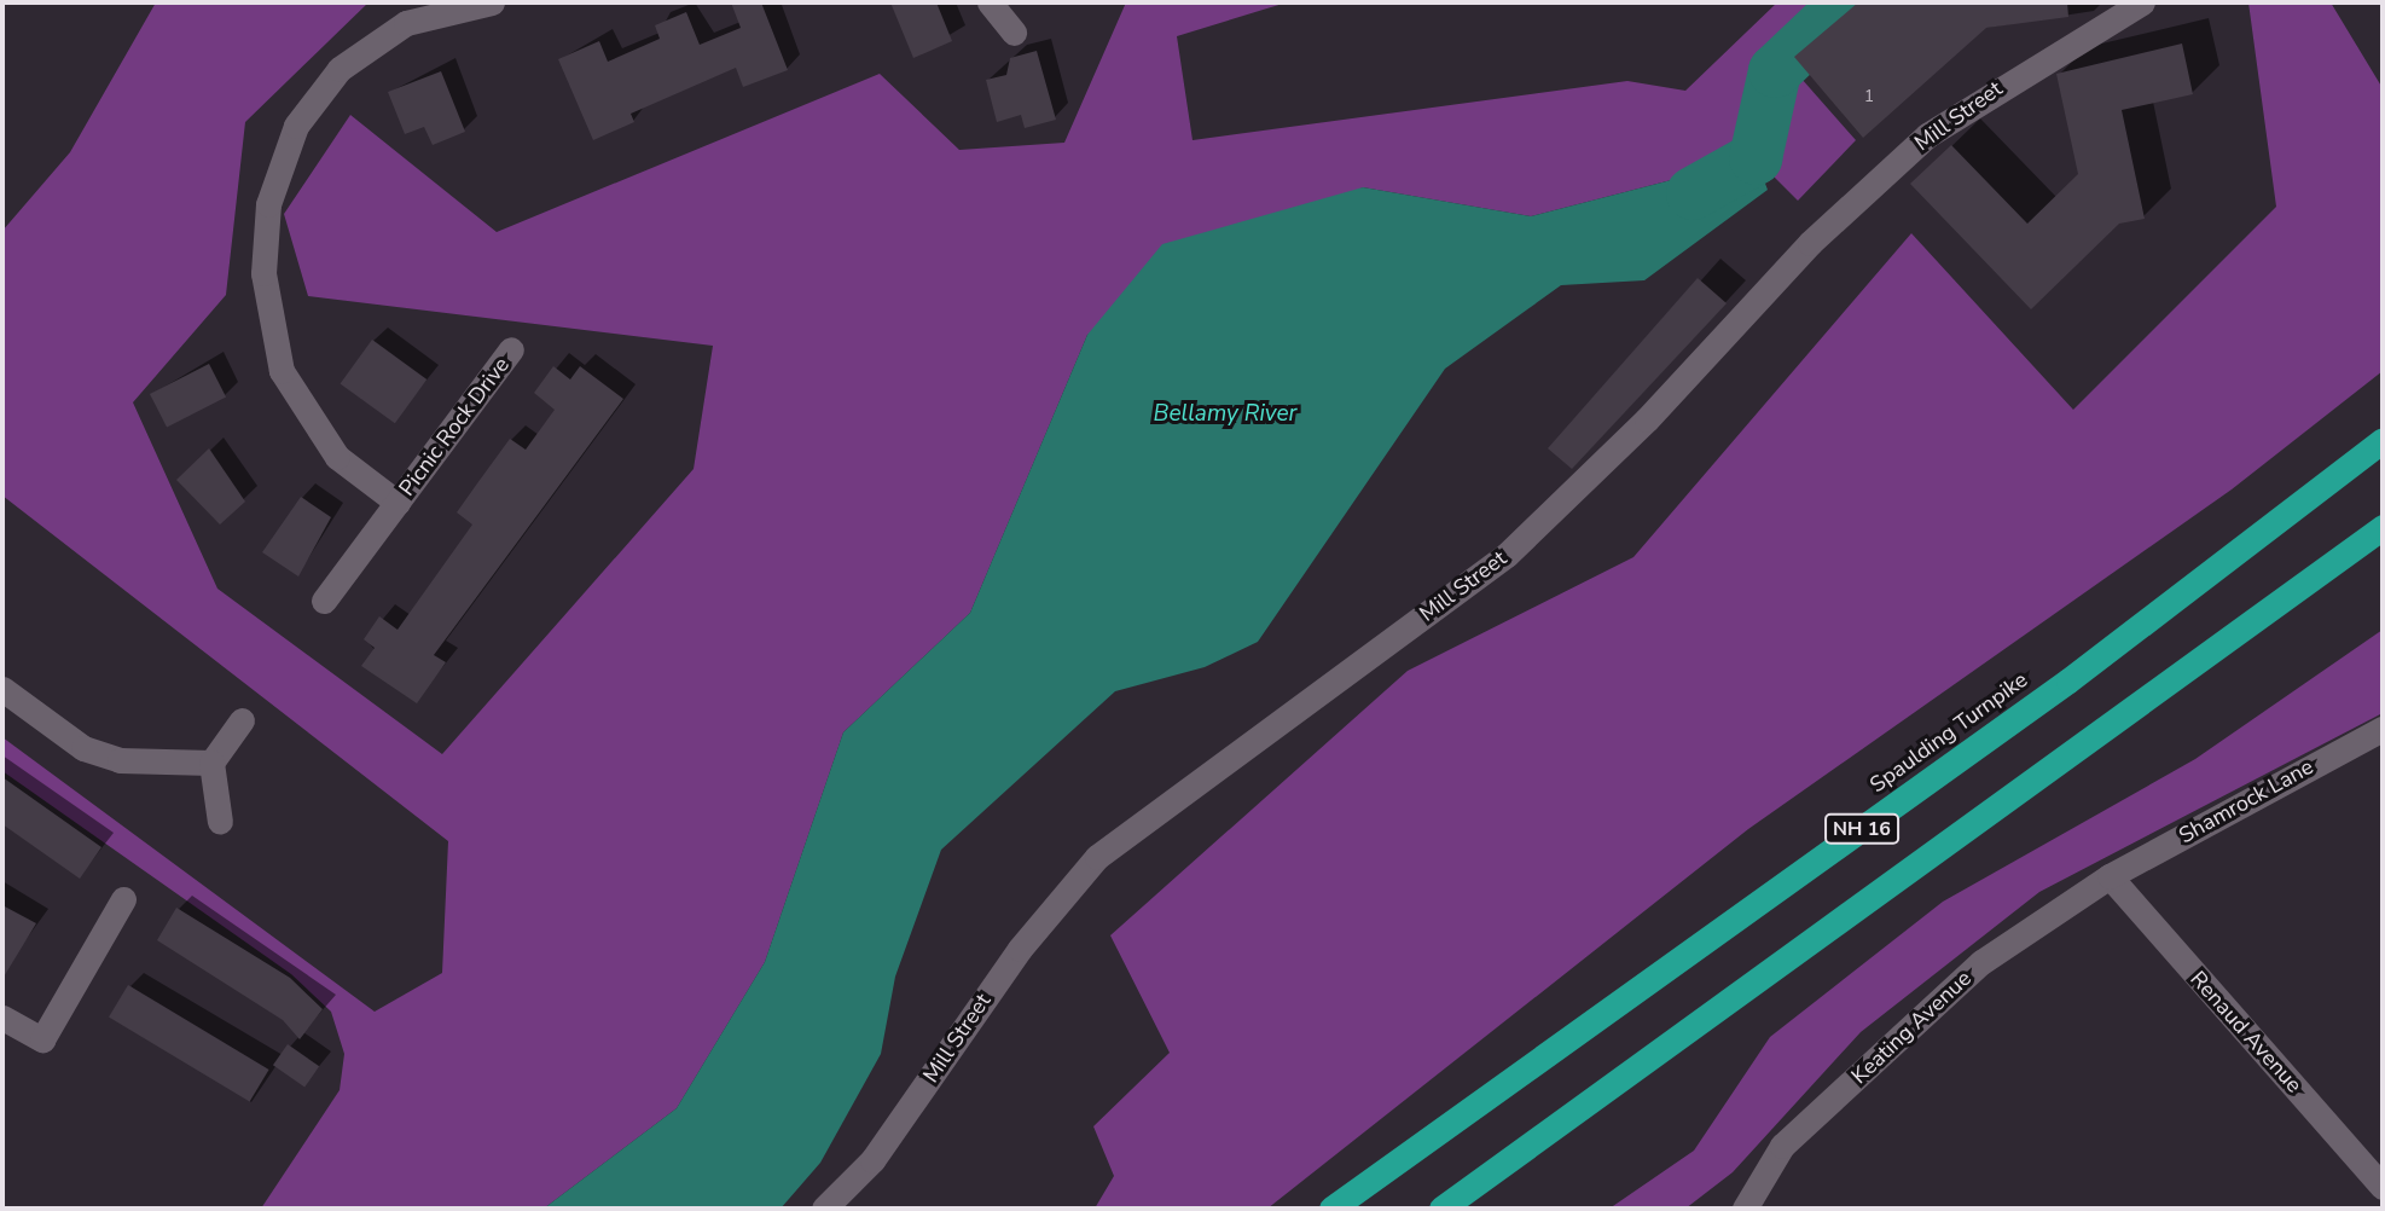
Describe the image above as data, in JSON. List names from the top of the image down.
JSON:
{
  "streets": {
    "highway": ["Spaulding Turnpike", "NH 16"],
    "street": [
      "Mill Street",
      "Picnic Rock Drive",
      "Shamrock Lane",
      "Keating Avenue",
      "Renaud Avenue"
    ]
  },
  "crossings": [
    ["Shamrock Lane", "Keating Avenue"],
    ["Shamrock Lane", "Renaud Avenue"],
    ["Keating Avenue", "Renaud Avenue"]
  ],
  "water": ["Bellamy River"],
  "house_numbers": ["1"]
}
